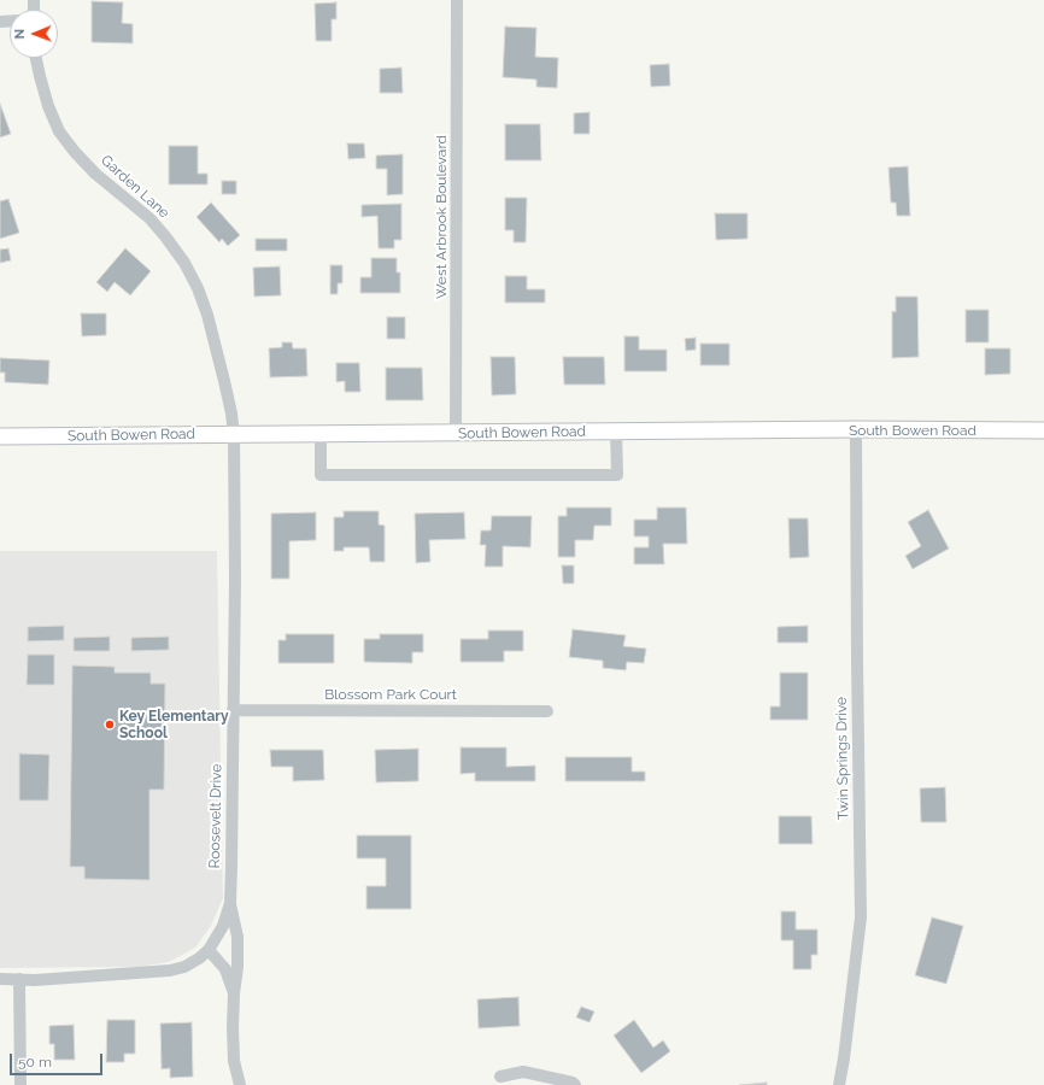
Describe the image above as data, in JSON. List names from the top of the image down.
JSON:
{
  "streets": {
    "main road": ["South Bowen Road"],
    "street": [
      "Garden Lane",
      "West Arbrook Boulevard",
      "Blossom Park Court",
      "Twin Springs Drive",
      "Roosevelt Drive"
    ]
  },
  "crossings": [
    ["Garden Lane", "South Bowen Road"],
    ["Garden Lane", "Roosevelt Drive"],
    ["West Arbrook Boulevard", "South Bowen Road"],
    ["South Bowen Road", "Twin Springs Drive"],
    ["South Bowen Road", "Roosevelt Drive"],
    ["Blossom Park Court", "Roosevelt Drive"]
  ],
  "places": ["Key Elementary School"],
  "scale_bar": "50 m",
  "north": "left"
}
